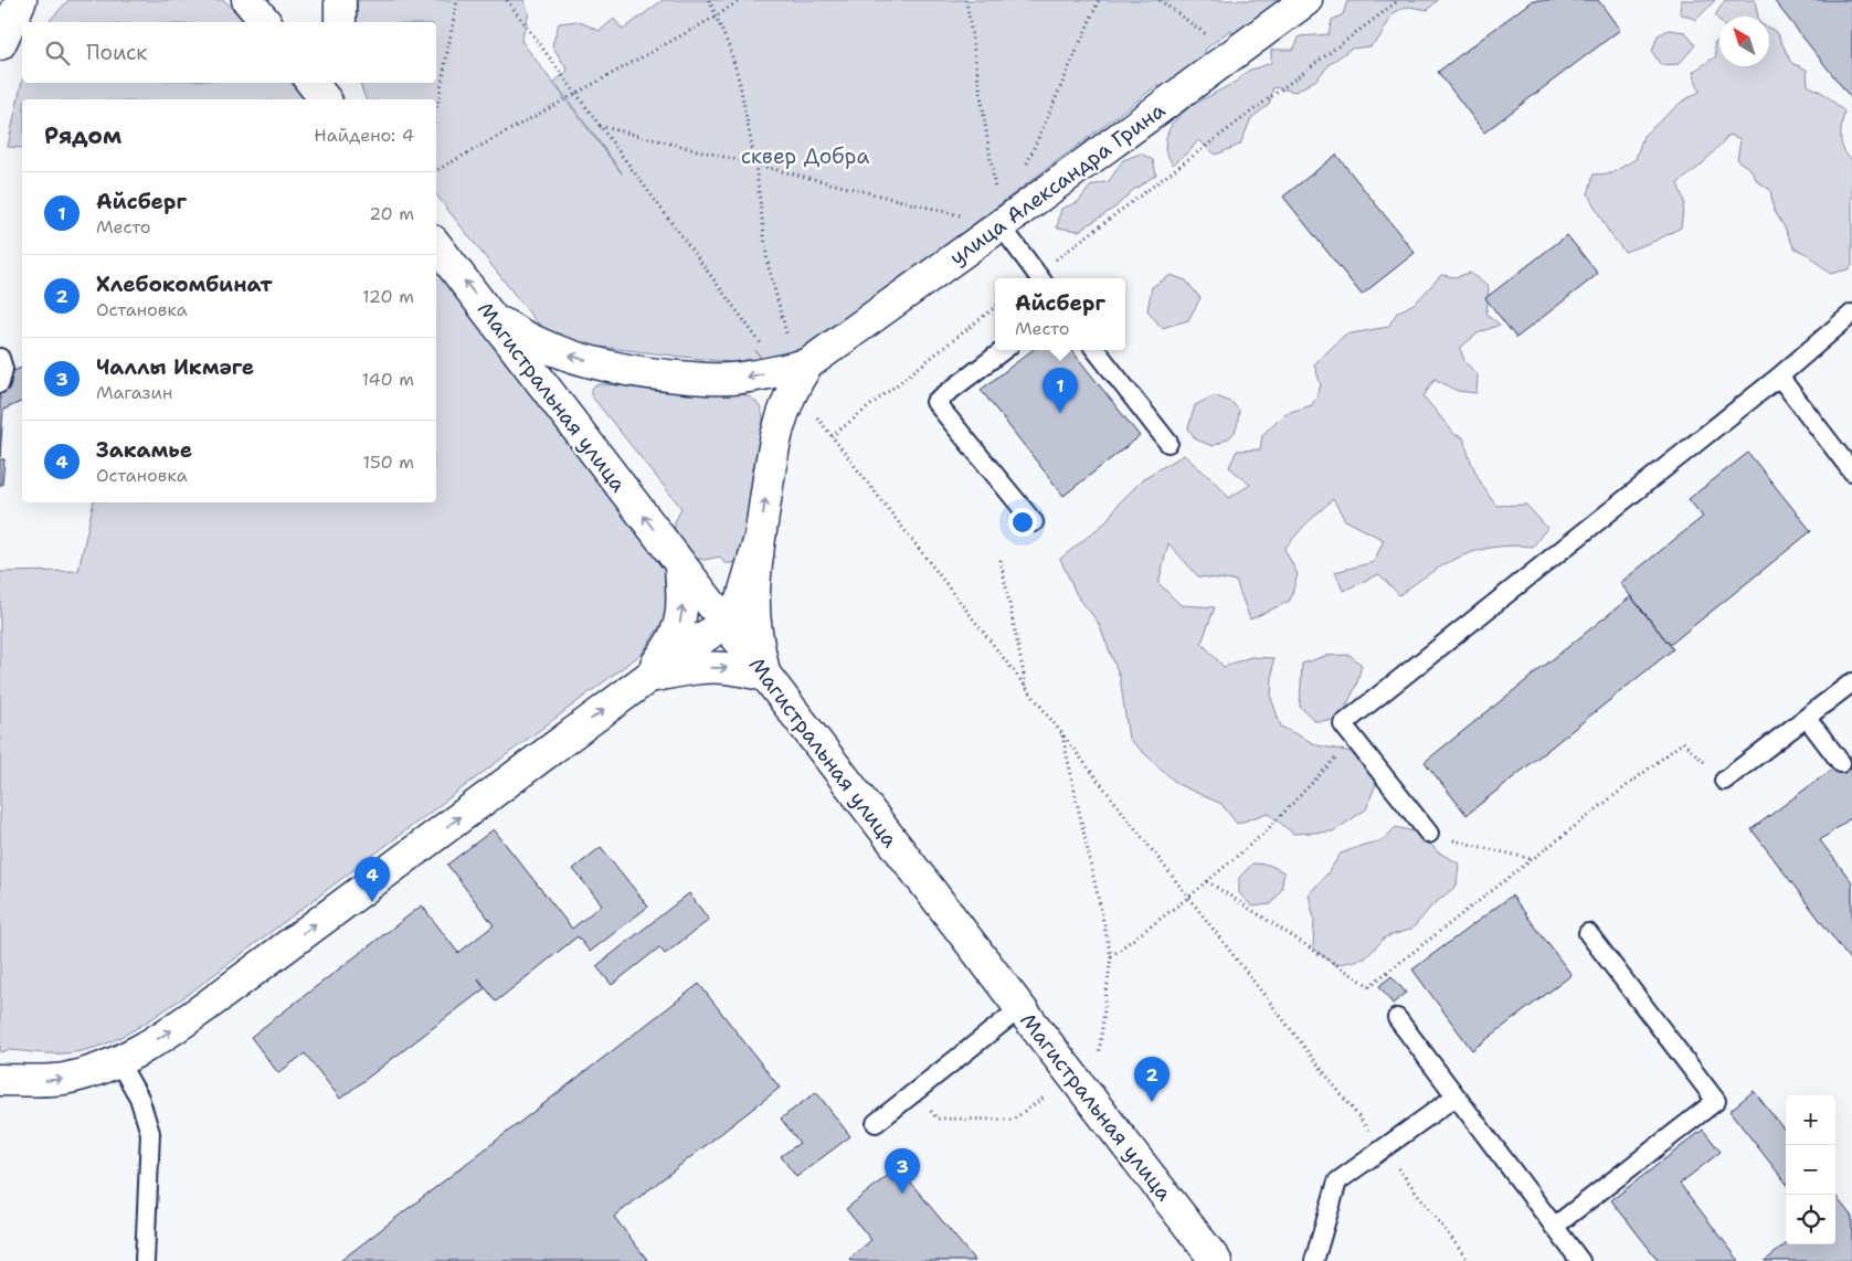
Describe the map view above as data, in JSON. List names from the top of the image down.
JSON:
{
  "streets": {
    "main road": ["улица Александра Грина", "Магистральная улица"]
  },
  "parks": ["сквер Добра"],
  "north": "top left",
  "page": {
    "search": "Поиск",
    "heading": ["Рядом", "Найдено: 4"],
    "list": [
      {
        "mark": "1",
        "name": "Айсберг",
        "note": "Место",
        "value": "20 m"
      },
      {
        "mark": "2",
        "name": "Хлебокомбинат",
        "note": "Остановка",
        "value": "120 m"
      },
      {
        "mark": "3",
        "name": "Чаллы Икмәге",
        "note": "Магазин",
        "value": "140 m"
      },
      {
        "mark": "4",
        "name": "Закамье",
        "note": "Остановка",
        "value": "150 m"
      }
    ],
    "popup": ["Айсберг", "Место"],
    "pins": [
      "1",
      "4",
      "2",
      "3"
    ],
    "map_buttons": ["+", "−"]
  }
}
